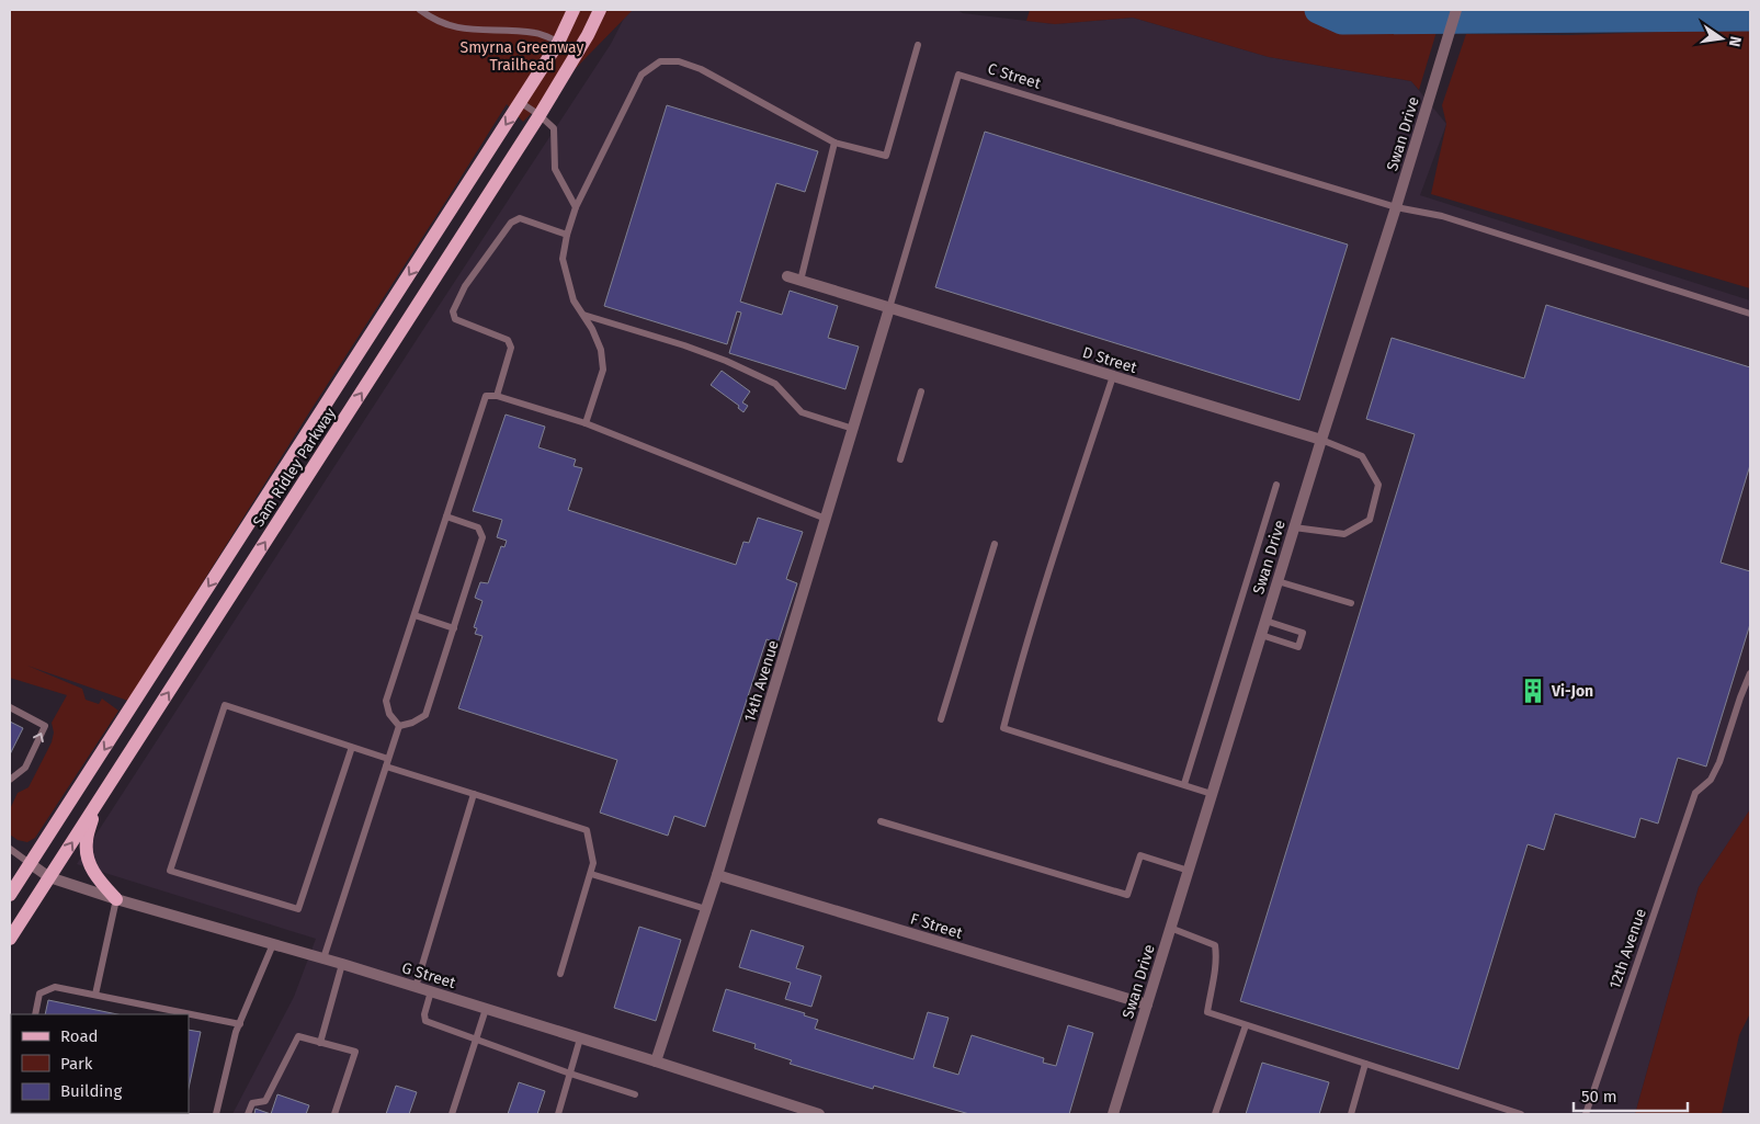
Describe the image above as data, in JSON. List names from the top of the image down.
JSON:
{
  "streets": {
    "main road": ["Sam Ridley Parkway"],
    "street": [
      "Swan Drive",
      "D Street",
      "14th Avenue",
      "F Street",
      "G Street"
    ],
    "lane": ["C Street", "12th Avenue"]
  },
  "crossings": [
    ["C Street", "Swan Drive"],
    ["C Street", "D Street"],
    ["C Street", "14th Avenue"],
    ["Swan Drive", "D Street"],
    ["Swan Drive", "F Street"],
    ["D Street", "14th Avenue"],
    ["Sam Ridley Parkway", "G Street"],
    ["14th Avenue", "F Street"],
    ["14th Avenue", "G Street"]
  ],
  "parks": ["Smyrna Greenway Trailhead"],
  "places": {
    "building": ["Vi-Jon"]
  },
  "legend": ["Road", "Park", "Building"],
  "scale_bar": "50 m",
  "north": "right"
}
